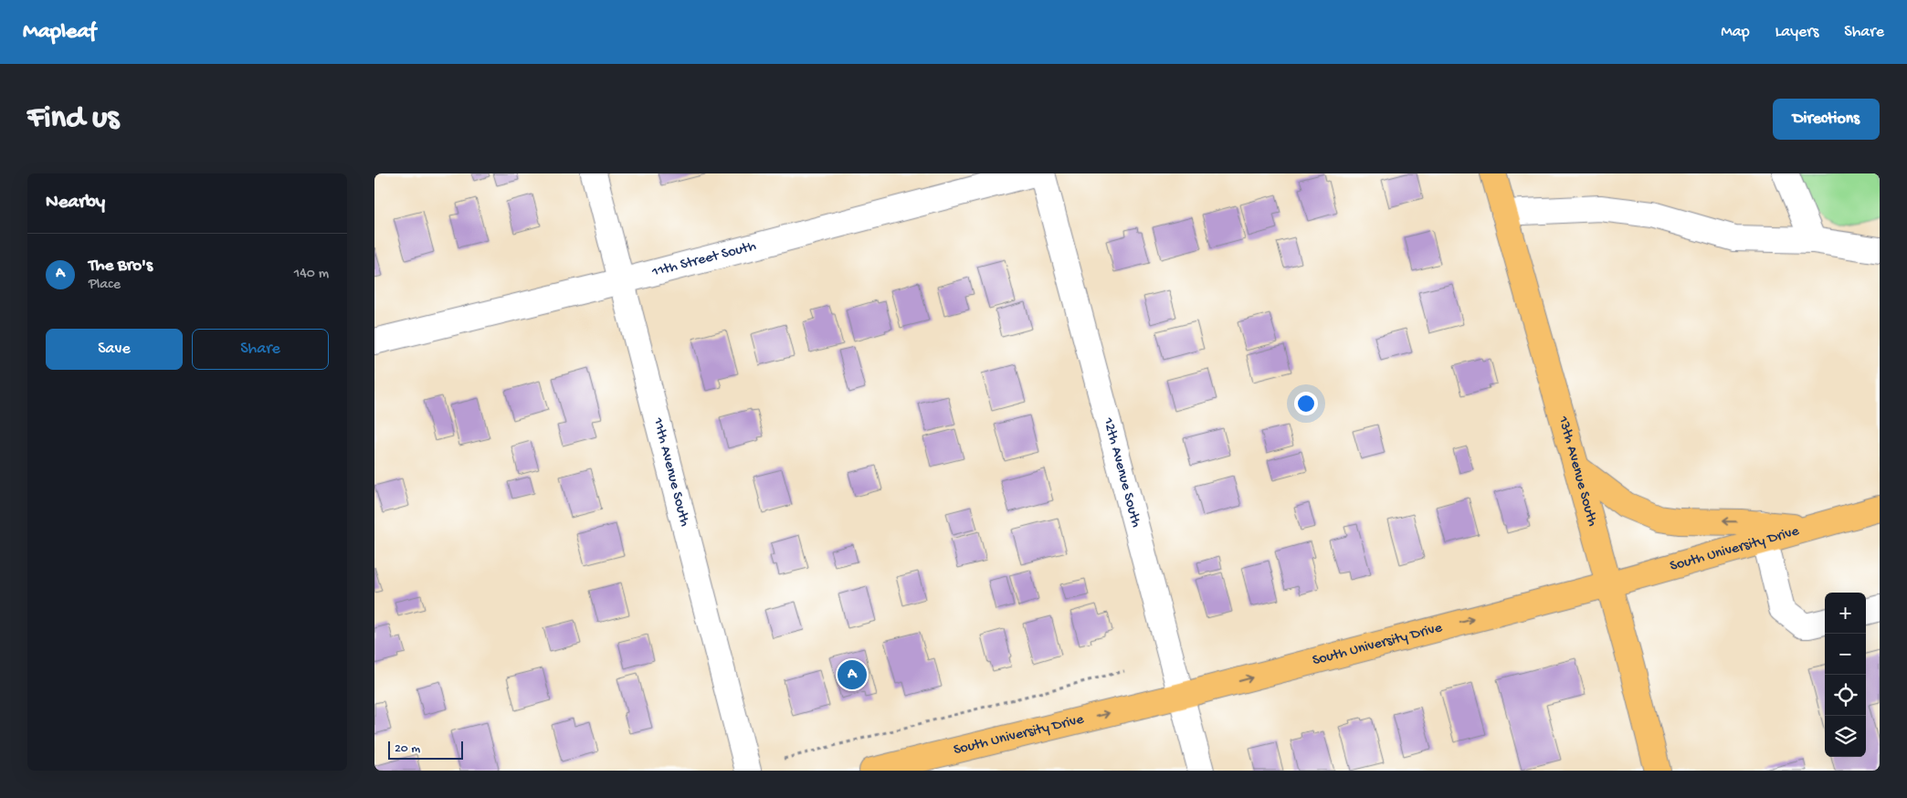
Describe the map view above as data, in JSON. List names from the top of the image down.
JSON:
{
  "streets": {
    "main road": ["13th Avenue South", "South University Drive"],
    "street": ["11th Street South", "11th Avenue South", "12th Avenue South"]
  },
  "crossings": [
    ["11th Street South", "11th Avenue South"],
    ["13th Avenue South", "South University Drive"],
    ["12th Avenue South", "South University Drive"]
  ],
  "one_way": ["South University Drive"],
  "scale_bar": "20 m",
  "page": {
    "header": "Mapleaf",
    "nav": ["Map", "Layers", "Share"],
    "buttons": [
      "Directions",
      ["Save", "Share"]
    ],
    "title": "Find us",
    "heading": "Nearby",
    "list": [
      {
        "mark": "A",
        "name": "The Bro's",
        "note": "Place",
        "value": "140 m"
      }
    ],
    "map_buttons": ["+", "−"],
    "pins": "A",
    "scale": "20 m"
  }
}
